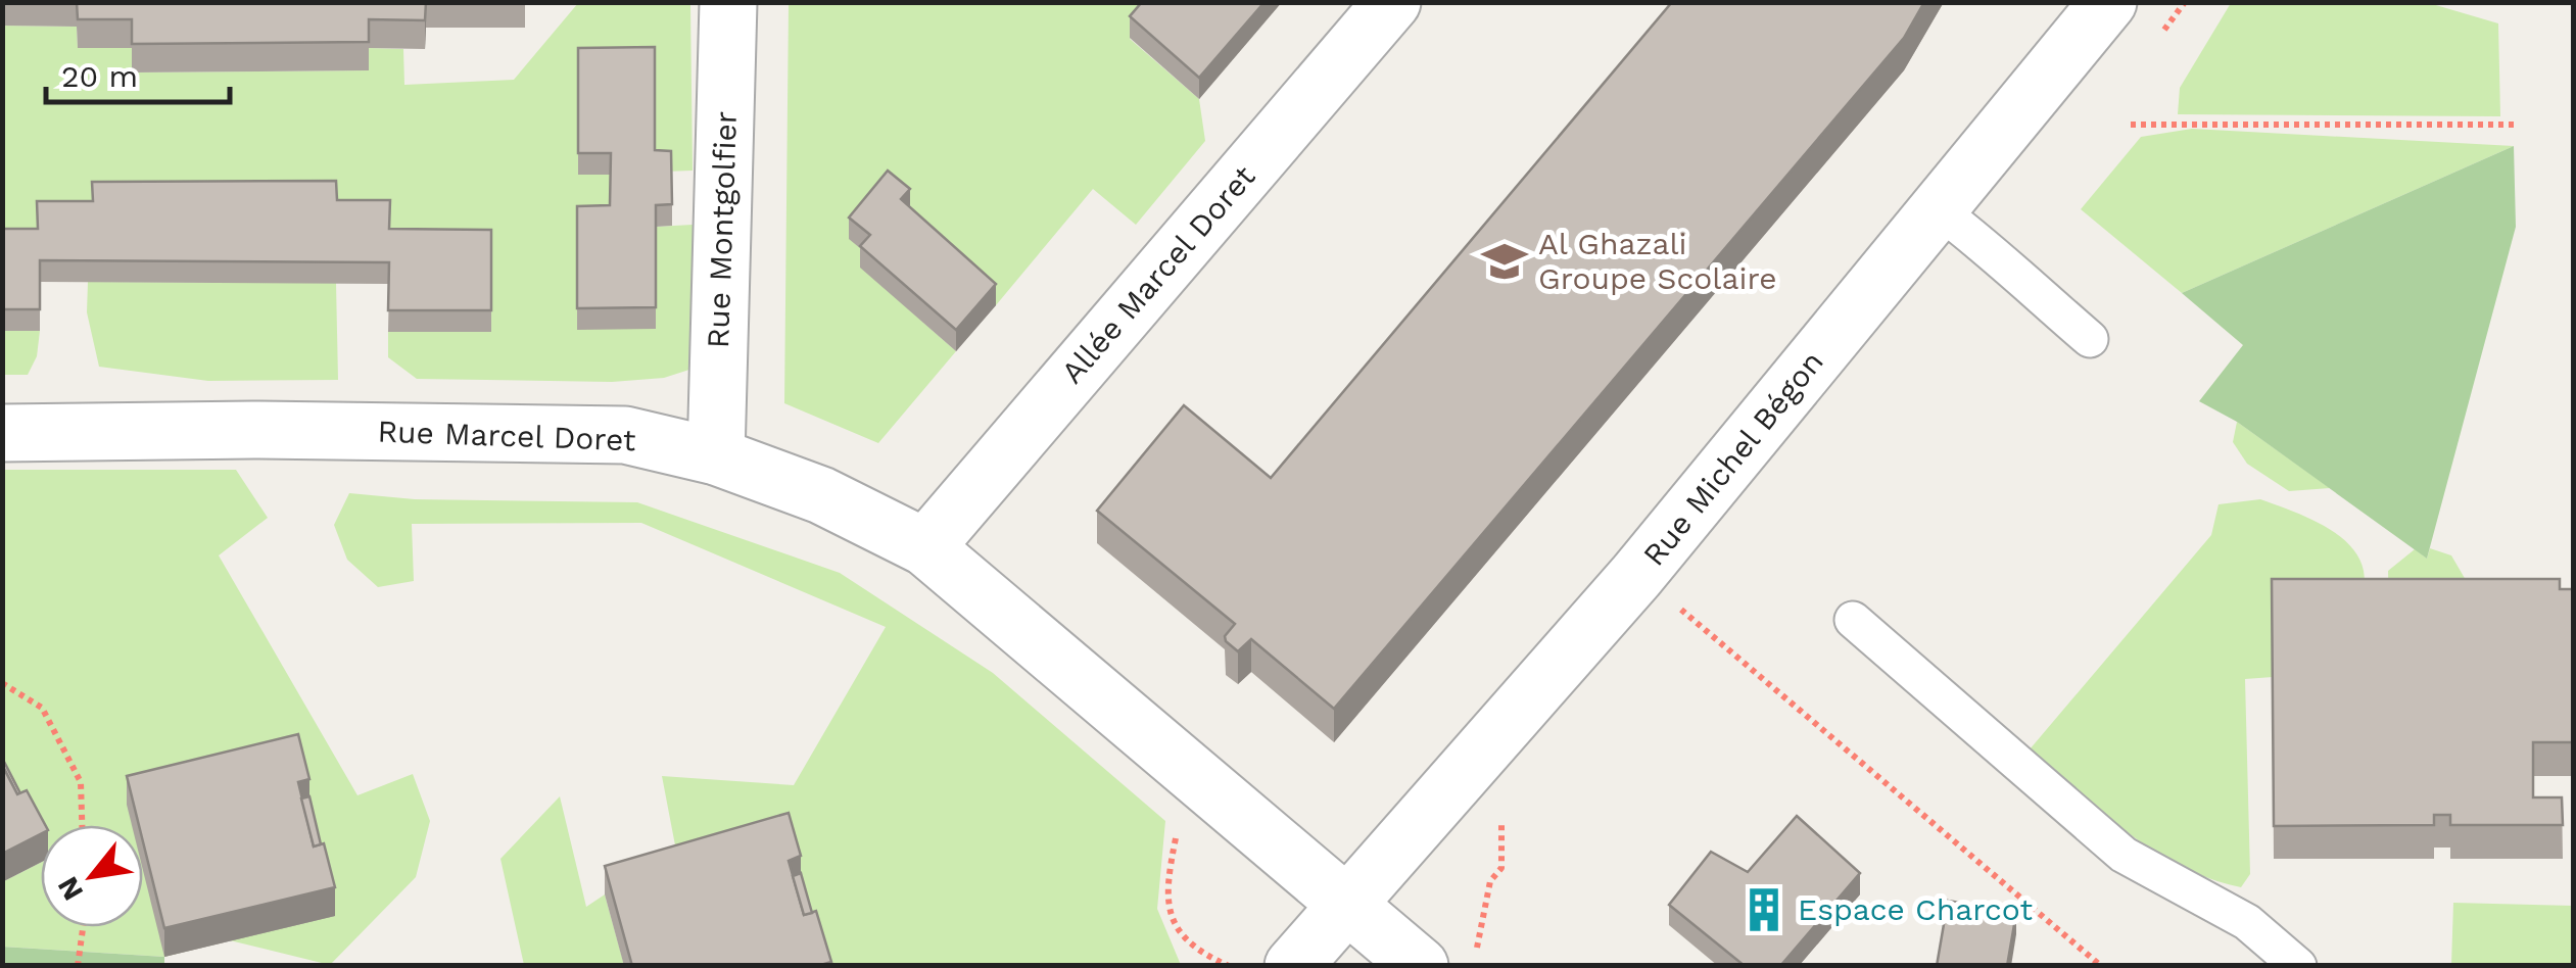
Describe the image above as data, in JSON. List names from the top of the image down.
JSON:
{
  "streets": {
    "street": [
      "Rue Montgolfier",
      "Allée Marcel Doret",
      "Rue Marcel Doret",
      "Rue Michel Bégon"
    ]
  },
  "crossings": [
    ["Rue Montgolfier", "Rue Marcel Doret"],
    ["Allée Marcel Doret", "Rue Marcel Doret"],
    ["Rue Marcel Doret", "Rue Michel Bégon"]
  ],
  "places": {
    "school or university": ["Al Ghazali Groupe Scolaire"],
    "building": ["Espace Charcot"]
  },
  "scale_bar": "20 m",
  "north": "bottom left"
}
